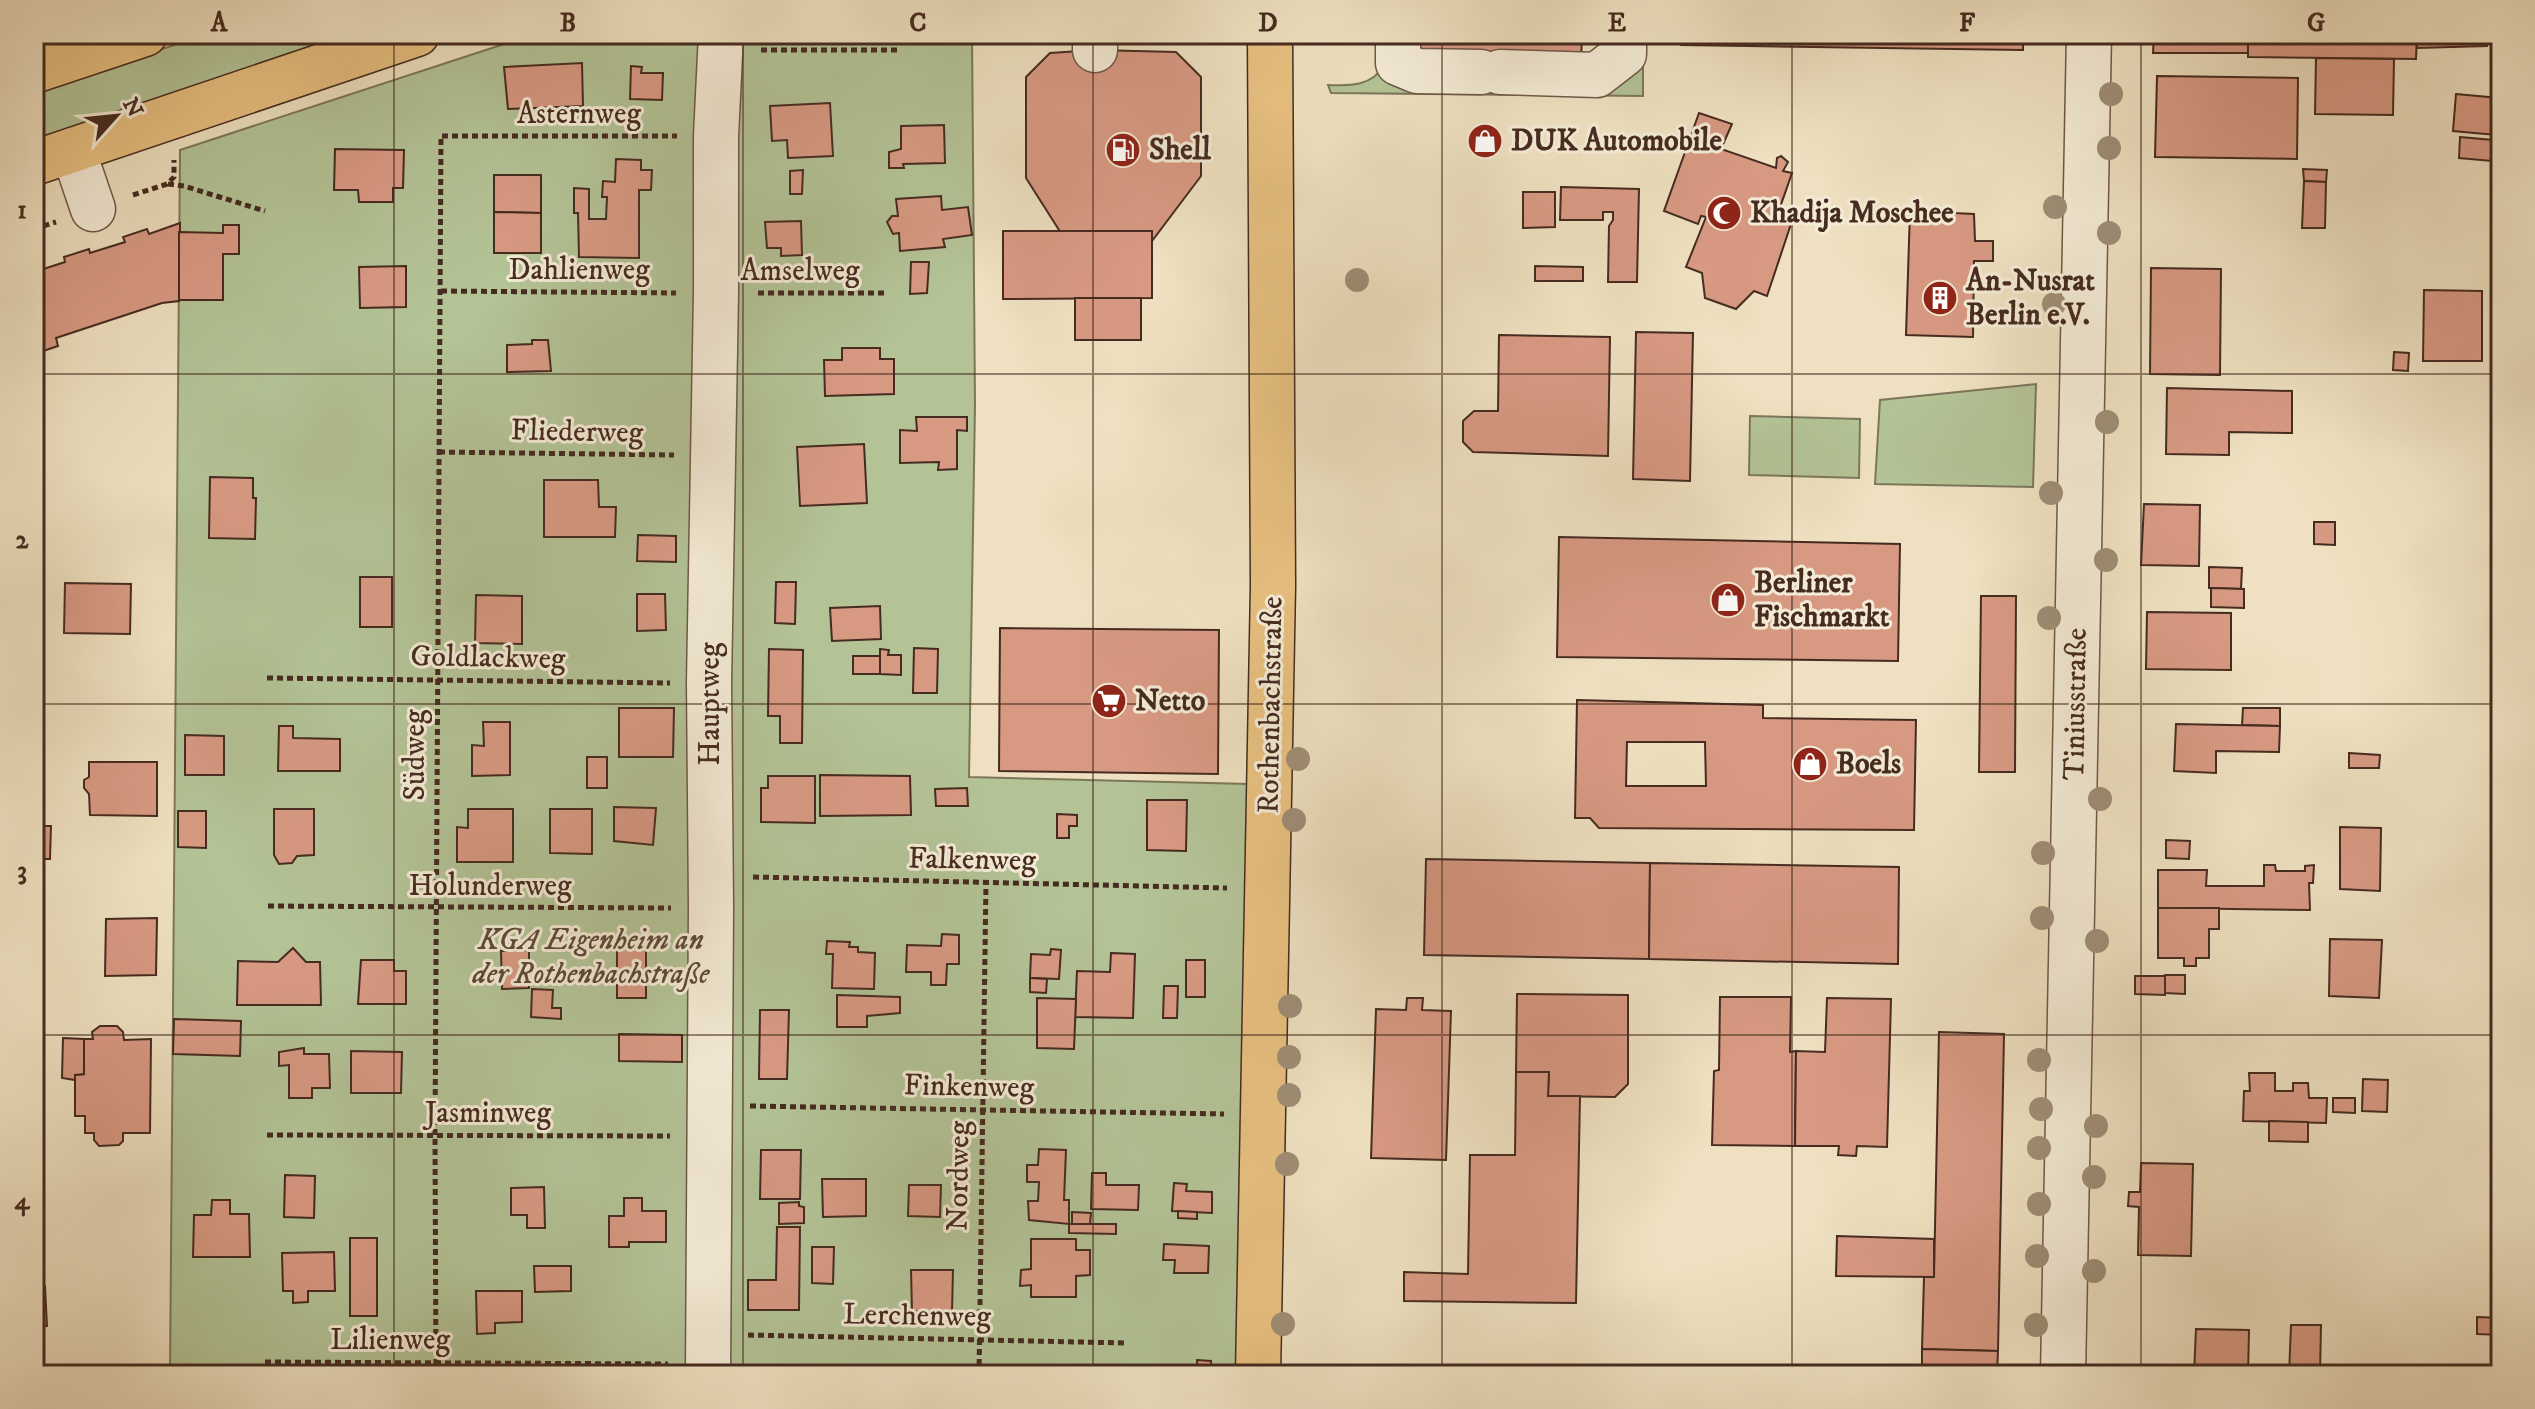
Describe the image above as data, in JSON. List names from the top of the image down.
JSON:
{
  "streets": {
    "main road": ["Rothenbachstraße"],
    "street": ["Hauptweg", "Tiniusstraße"],
    "path": [
      "Asternweg",
      "Dahlienweg",
      "Amselweg",
      "Fliederweg",
      "Goldlackweg",
      "Südweg",
      "Falkenweg",
      "Holunderweg",
      "Finkenweg",
      "Jasminweg",
      "Nordweg",
      "Lerchenweg",
      "Lilienweg"
    ]
  },
  "crossings": [
    ["Asternweg", "Hauptweg"],
    ["Asternweg", "Südweg"],
    ["Dahlienweg", "Amselweg"],
    ["Dahlienweg", "Hauptweg"],
    ["Dahlienweg", "Südweg"],
    ["Amselweg", "Hauptweg"],
    ["Fliederweg", "Hauptweg"],
    ["Fliederweg", "Südweg"],
    ["Goldlackweg", "Hauptweg"],
    ["Goldlackweg", "Südweg"],
    ["Hauptweg", "Falkenweg"],
    ["Hauptweg", "Holunderweg"],
    ["Hauptweg", "Finkenweg"],
    ["Hauptweg", "Jasminweg"],
    ["Hauptweg", "Lerchenweg"],
    ["Hauptweg", "Lilienweg"],
    ["Südweg", "Holunderweg"],
    ["Südweg", "Jasminweg"],
    ["Südweg", "Lilienweg"],
    ["Falkenweg", "Holunderweg"],
    ["Falkenweg", "Nordweg"],
    ["Finkenweg", "Jasminweg"],
    ["Finkenweg", "Nordweg"],
    ["Nordweg", "Lerchenweg"],
    ["Lerchenweg", "Lilienweg"]
  ],
  "parks": ["KGA Eigenheim an der Rothenbachstraße"],
  "places": {
    "shop": ["DUK Automobile", "Berliner Fischmarkt", "Boels"],
    "fuel station": ["Shell"],
    "mosque": ["Khadija Moschee"],
    "building": ["An-Nusrat Berlin e.V."],
    "supermarket": ["Netto"]
  },
  "north": "top right",
  "grid": {
    "columns": [
      "A",
      "B",
      "C",
      "D",
      "E",
      "F",
      "G"
    ],
    "rows": [
      "1",
      "2",
      "3",
      "4"
    ]
  }
}
